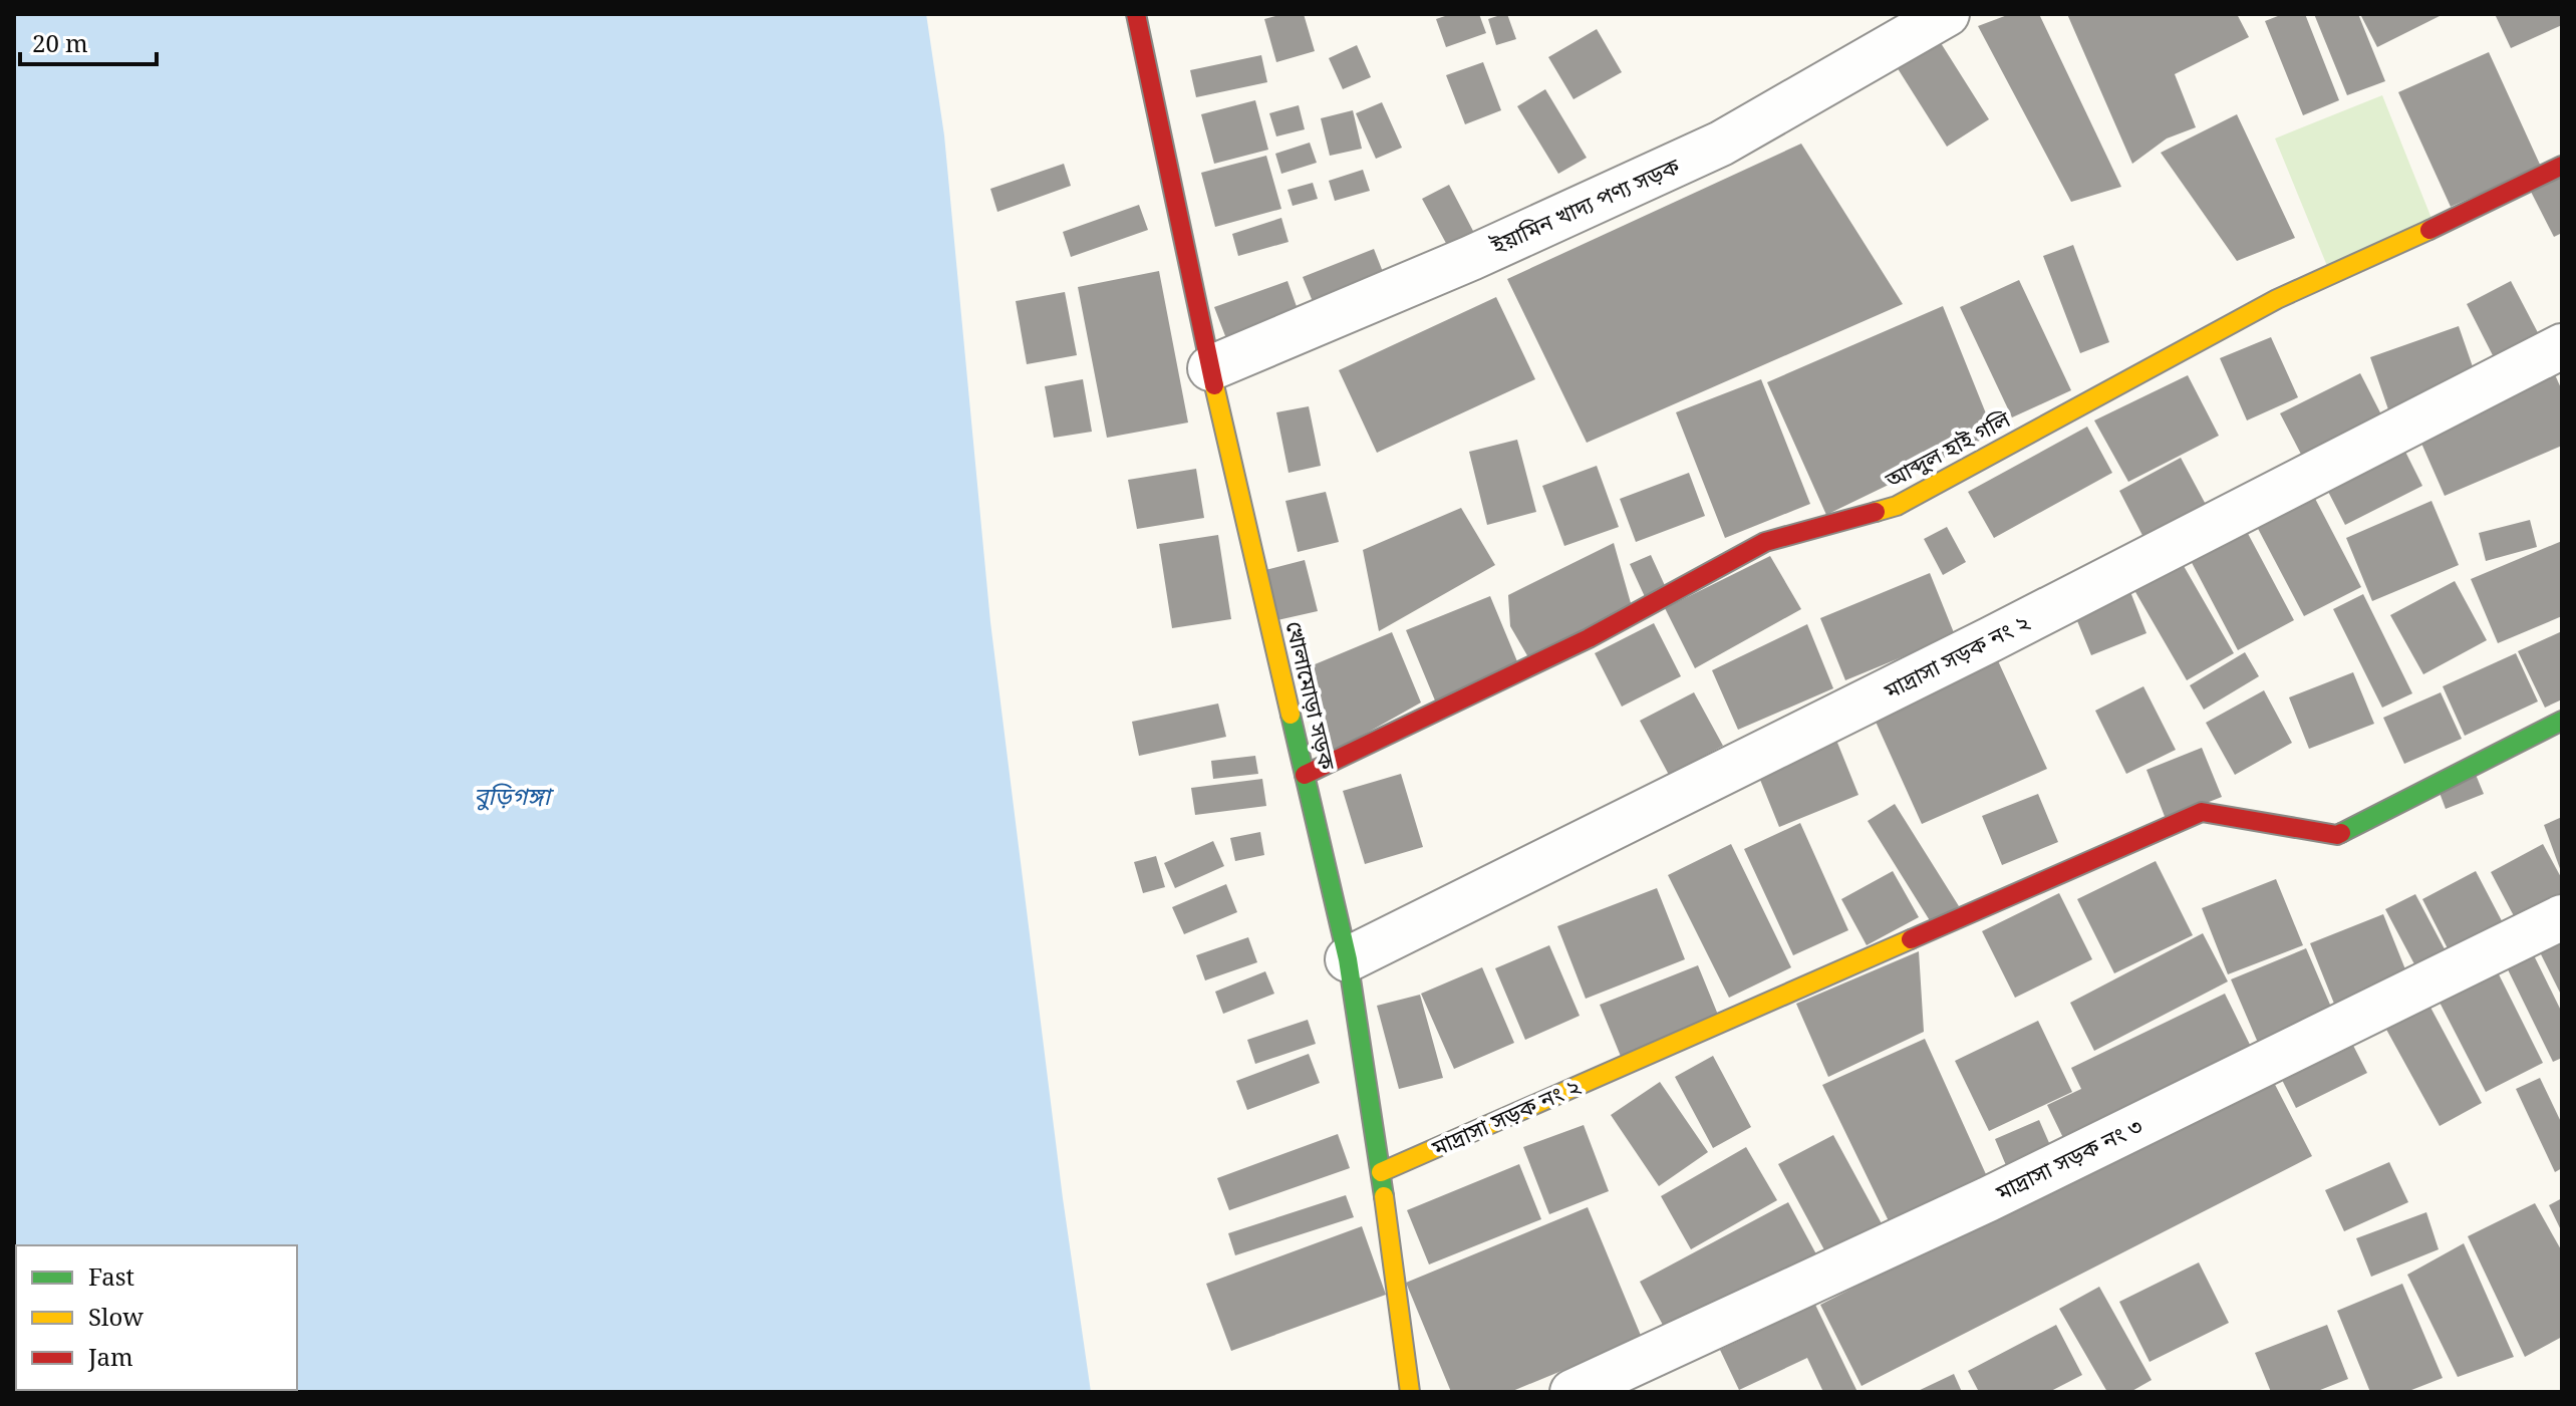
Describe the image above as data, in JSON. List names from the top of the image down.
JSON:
{
  "streets": {
    "street": [
      "ইয়ামিন খাদ্য পণ্য সড়ক",
      "আব্দুল হাই গলি",
      "মাদ্রাসা সড়ক নং ২",
      "খোলামোড়া সড়ক",
      "মাদ্রাসা সড়ক নং ৩"
    ]
  },
  "crossings": [
    ["ইয়ামিন খাদ্য পণ্য সড়ক", "খোলামোড়া সড়ক"],
    ["আব্দুল হাই গলি", "খোলামোড়া সড়ক"],
    ["মাদ্রাসা সড়ক নং ২", "খোলামোড়া সড়ক"]
  ],
  "water": ["বুড়িগঙ্গা"],
  "legend": ["Fast", "Slow", "Jam"],
  "scale_bar": "20 m"
}
